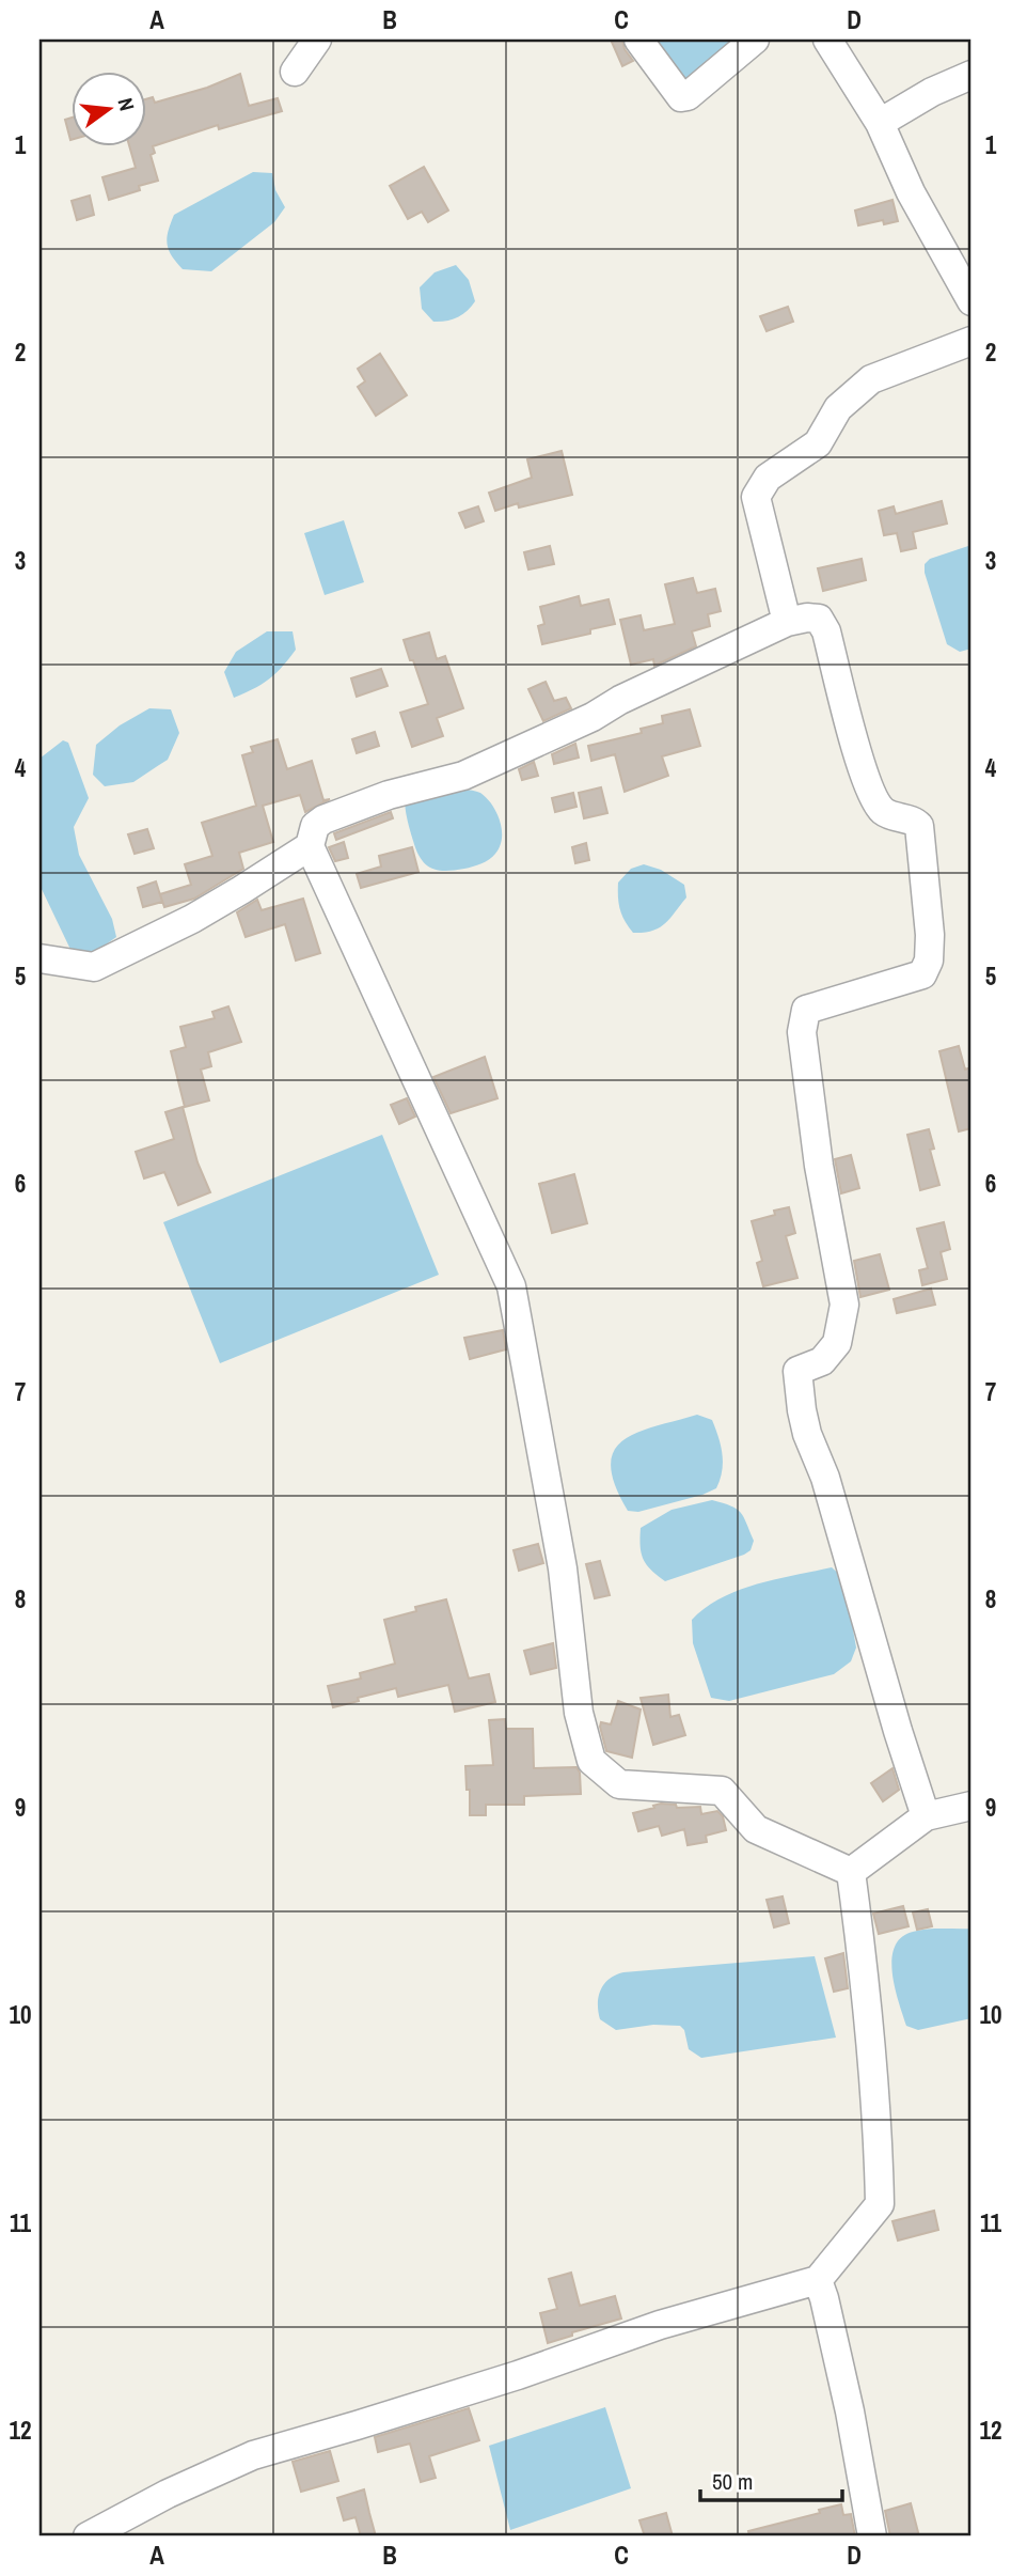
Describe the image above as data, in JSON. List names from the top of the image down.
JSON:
{
  "scale_bar": "50 m",
  "north": "right",
  "grid": {
    "columns": [
      "A",
      "B",
      "C",
      "D"
    ],
    "rows": [
      "1",
      "2",
      "3",
      "4",
      "5",
      "6",
      "7",
      "8",
      "9",
      "10",
      "11",
      "12"
    ]
  }
}
